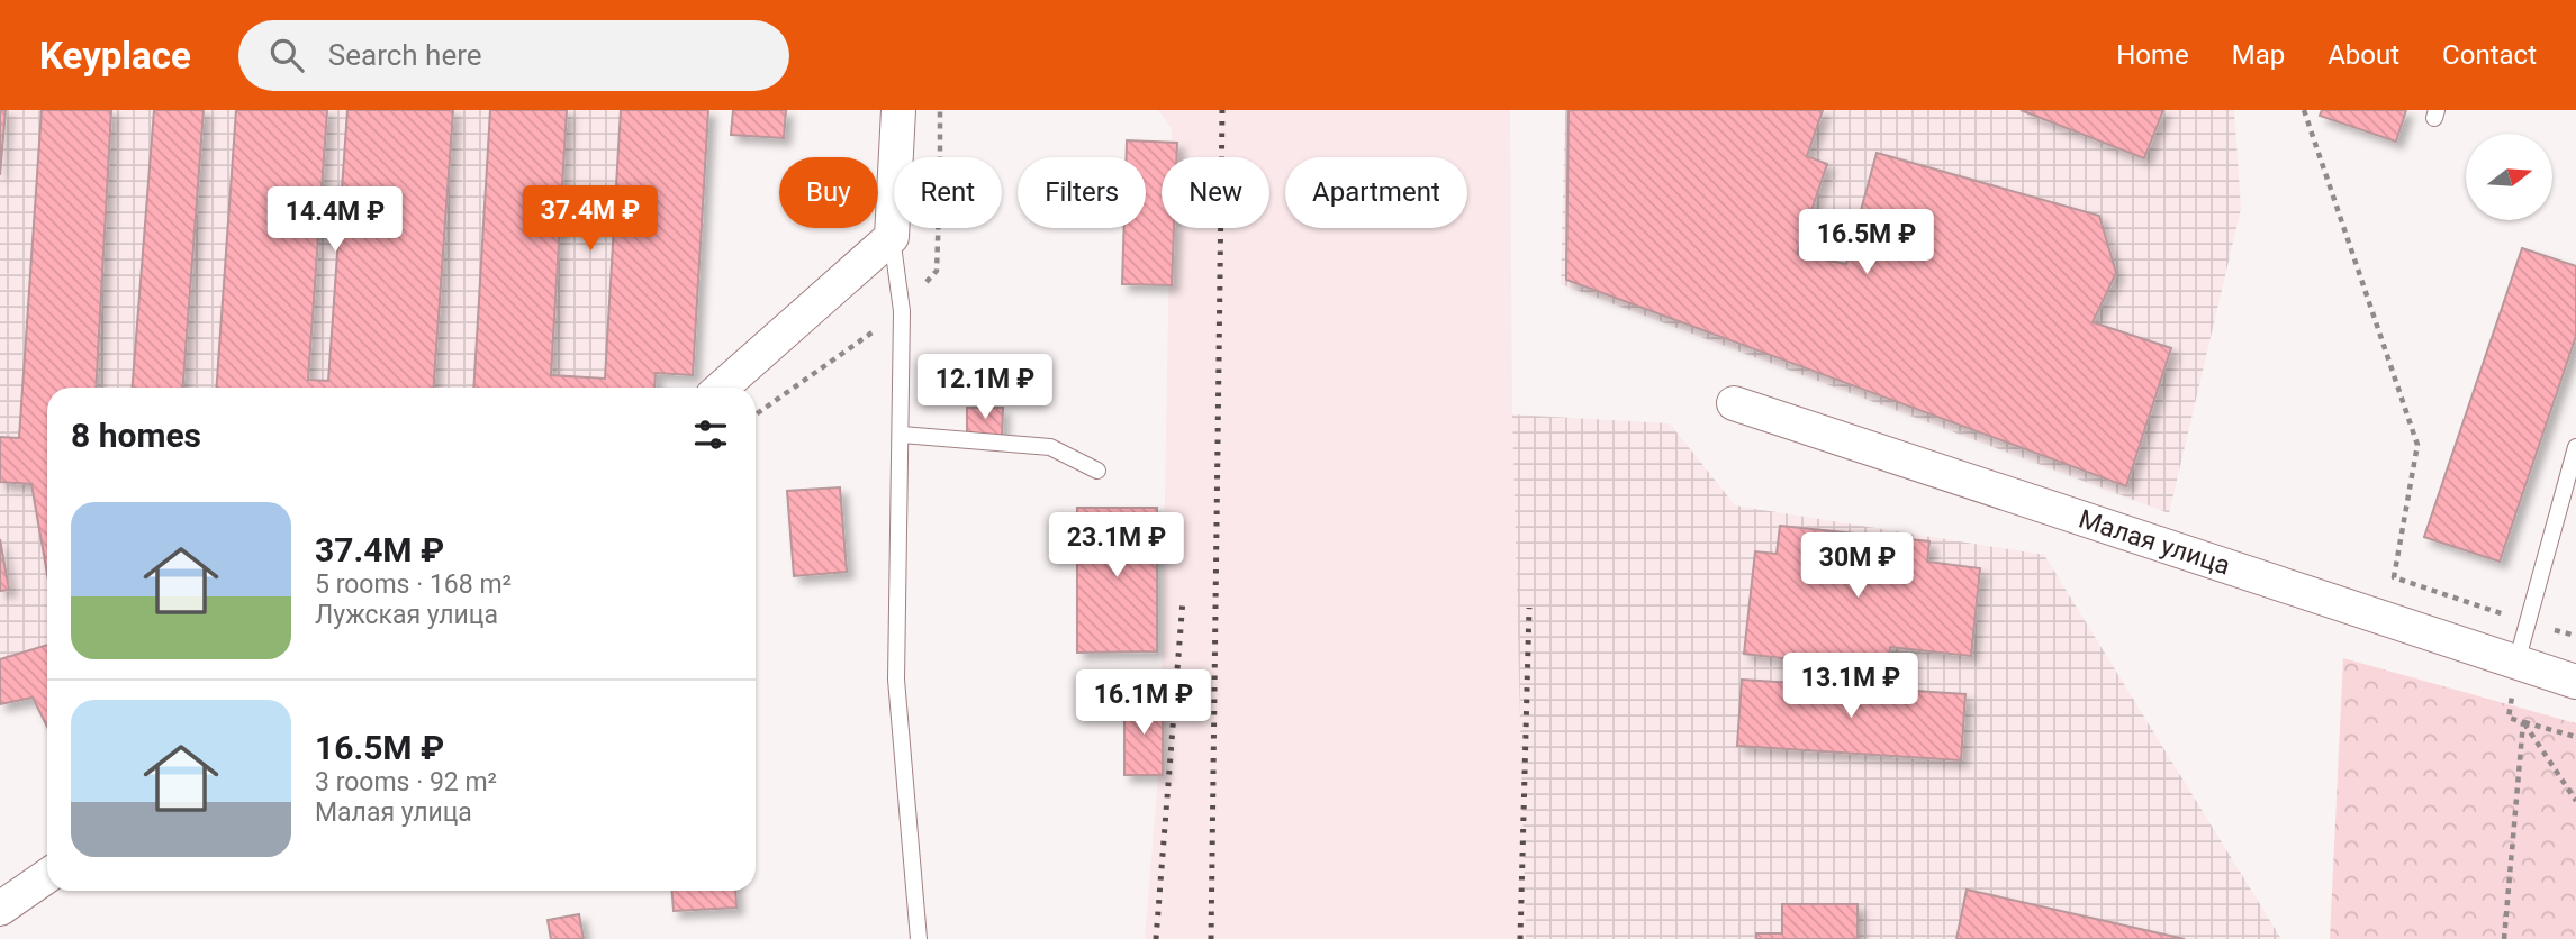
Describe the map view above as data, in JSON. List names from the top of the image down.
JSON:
{
  "streets": {
    "street": ["Малая улица"]
  },
  "north": "right",
  "page": {
    "header": "Keyplace",
    "search": "Search here",
    "nav": [
      "Home",
      "Map",
      "About",
      "Contact"
    ],
    "chip": [
      "Buy",
      "Rent",
      "Filters",
      "New",
      "Apartment"
    ],
    "price": [
      "37.4M ₽",
      "14.4M ₽",
      "16.5M ₽",
      "12.1M ₽",
      "23.1M ₽",
      "30M ₽",
      "13.1M ₽",
      "16.1M ₽"
    ],
    "heading": "8 homes",
    "list": [
      {
        "name": "37.4M ₽",
        "note": "5 rooms · 168 m² · Лужская улица"
      },
      {
        "name": "16.5M ₽",
        "note": "3 rooms · 92 m² · Малая улица"
      }
    ]
  }
}
